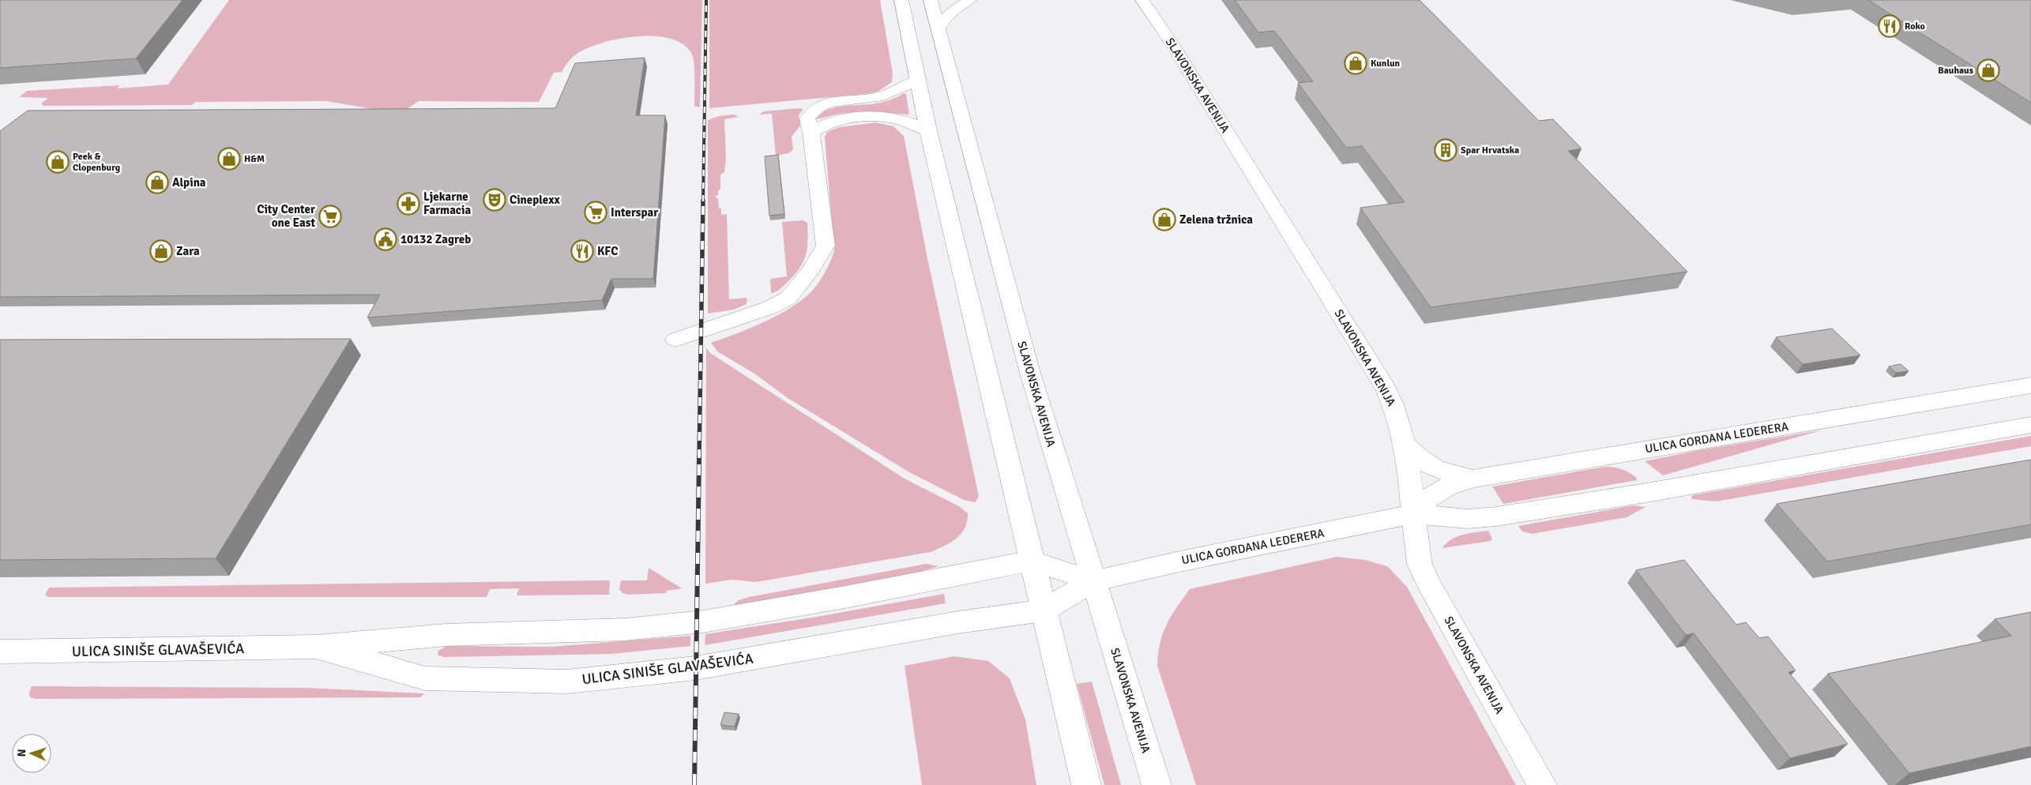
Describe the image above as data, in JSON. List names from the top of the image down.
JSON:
{
  "streets": {
    "street": ["SLAVONSKA AVENIJA", "ULICA GORDANA LEDERERA", "ULICA SINIŠE GLAVAŠEVIĆA"]
  },
  "crossings": [
    ["SLAVONSKA AVENIJA", "ULICA GORDANA LEDERERA"]
  ],
  "places": {
    "restaurant": ["Roko", "KFC"],
    "shop": [
      "Kunlun",
      "Bauhaus",
      "H&M",
      "Peek & Clopenburg",
      "Alpina",
      "Zelena tržnica",
      "Zara"
    ],
    "building": ["Spar Hrvatska"],
    "theatre": ["Cineplexx"],
    "pharmacy": ["Ljekarne Farmacia"],
    "supermarket": ["Interspar", "City Center one East"],
    "public building": ["10132 Zagreb"]
  },
  "north": "left"
}
